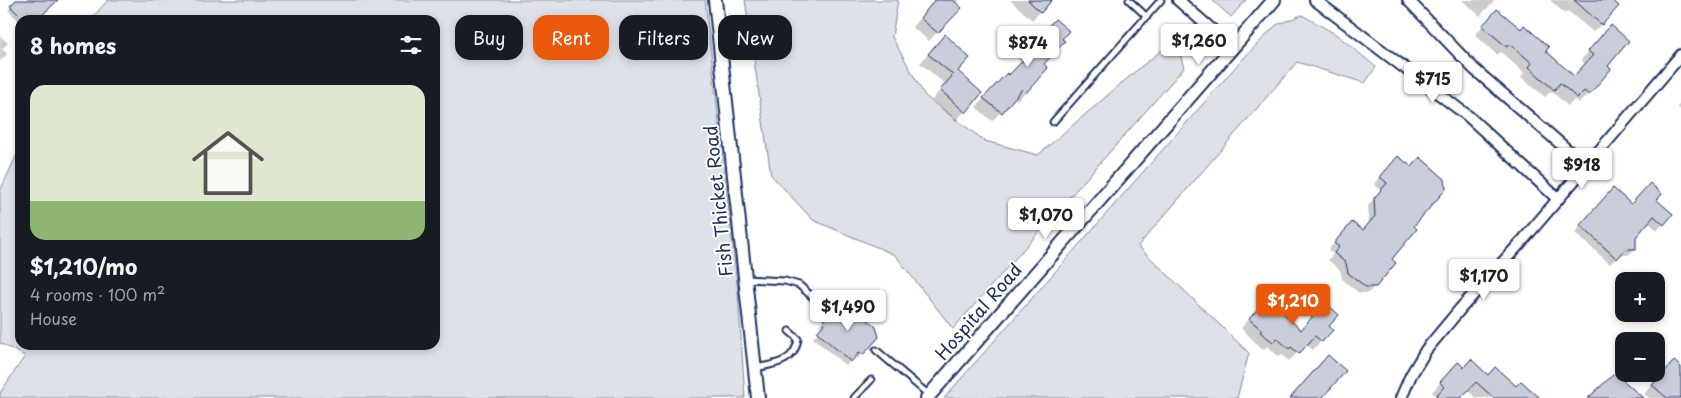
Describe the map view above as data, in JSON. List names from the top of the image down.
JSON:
{
  "streets": {
    "street": ["Fish Thicket Road", "Hospital Road"]
  },
  "page": {
    "chip": [
      "Buy",
      "Rent",
      "Filters",
      "New"
    ],
    "heading": "8 homes",
    "price": [
      "$1,260",
      "$874",
      "$715",
      "$918",
      "$1,070",
      "$1,170",
      "$1,210",
      "$1,490"
    ],
    "list": [
      {
        "name": "$1,210/mo",
        "note": "4 rooms · 100 m² · House"
      }
    ],
    "map_buttons": ["+", "−"]
  }
}
